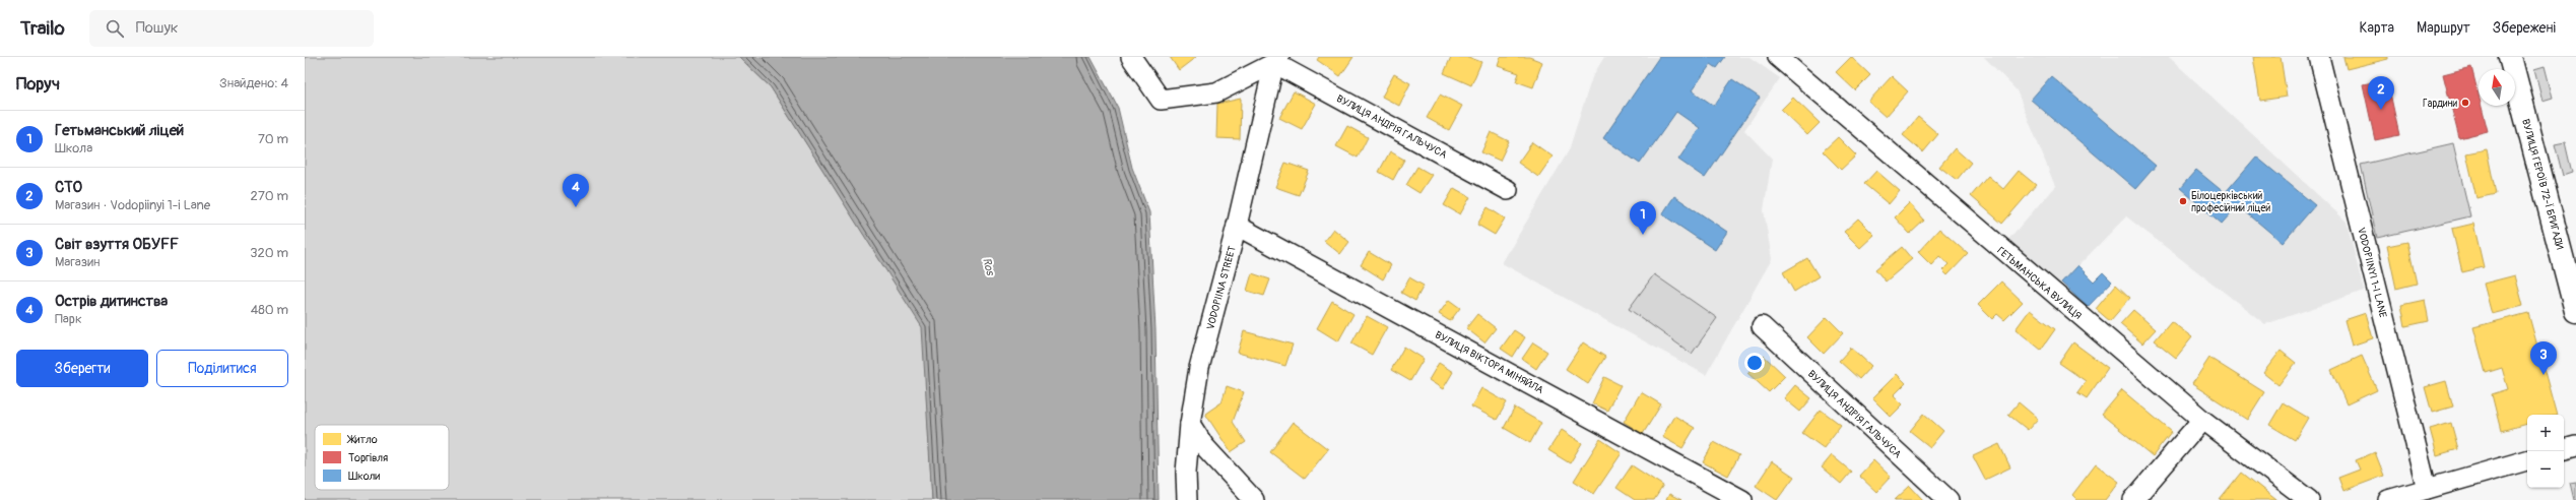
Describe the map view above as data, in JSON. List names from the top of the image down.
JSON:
{
  "streets": {
    "main road": ["ВУЛИЦЯ ГЕРОЇВ 72-Ї БРИГАДИ"],
    "street": [
      "ВУЛИЦЯ АНДРІЯ ГАЛЬЧУСА",
      "VODOPIINYI 1-I LANE",
      "ГЕТЬМАНСЬКА ВУЛИЦЯ",
      "VODOPIINA STREET",
      "ВУЛИЦЯ ВІКТОРА МІНЯЙЛА"
    ]
  },
  "crossings": [
    ["ВУЛИЦЯ АНДРІЯ ГАЛЬЧУСА", "VODOPIINA STREET"],
    ["VODOPIINA STREET", "ВУЛИЦЯ ВІКТОРА МІНЯЙЛА"]
  ],
  "water": ["Ros"],
  "places": ["Гардини", "Білоцерківський професійний ліцей"],
  "legend": ["Житло", "Торгівля", "Школи"],
  "north": "top",
  "page": {
    "header": "Trailo",
    "search": "Пошук",
    "nav": ["Карта", "Маршрут", "Збережені"],
    "heading": ["Поруч", "Знайдено: 4"],
    "pins": [
      "2",
      "4",
      "1",
      "3"
    ],
    "list": [
      {
        "mark": "1",
        "name": "Гетьманський ліцей",
        "note": "Школа",
        "value": "70 m"
      },
      {
        "mark": "2",
        "name": "СТО",
        "note": "Магазин · Vodopiinyi 1-i Lane",
        "value": "270 m"
      },
      {
        "mark": "3",
        "name": "Світ взуття ОБУFF",
        "note": "Магазин",
        "value": "320 m"
      },
      {
        "mark": "4",
        "name": "Острів дитинства",
        "note": "Парк",
        "value": "480 m"
      }
    ],
    "buttons": ["Зберегти", "Поділитися"],
    "map_buttons": ["+", "−"]
  }
}
